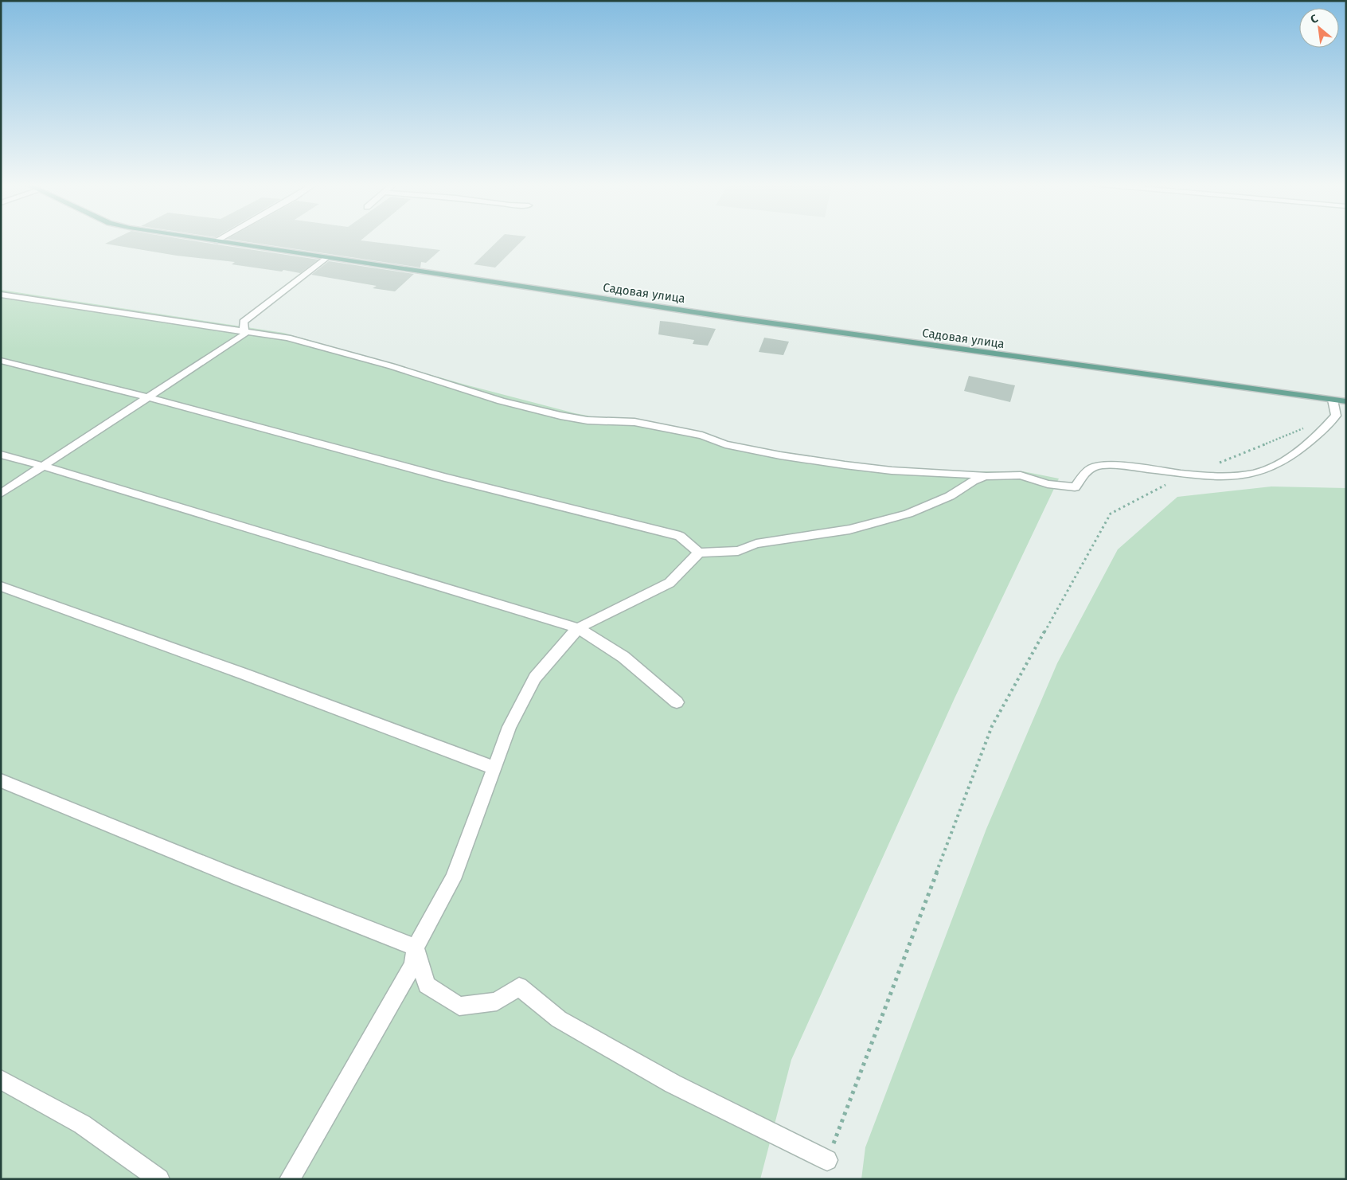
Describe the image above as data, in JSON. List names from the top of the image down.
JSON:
{
  "streets": {
    "main road": ["Садовая улица"]
  },
  "north": "top left"
}
